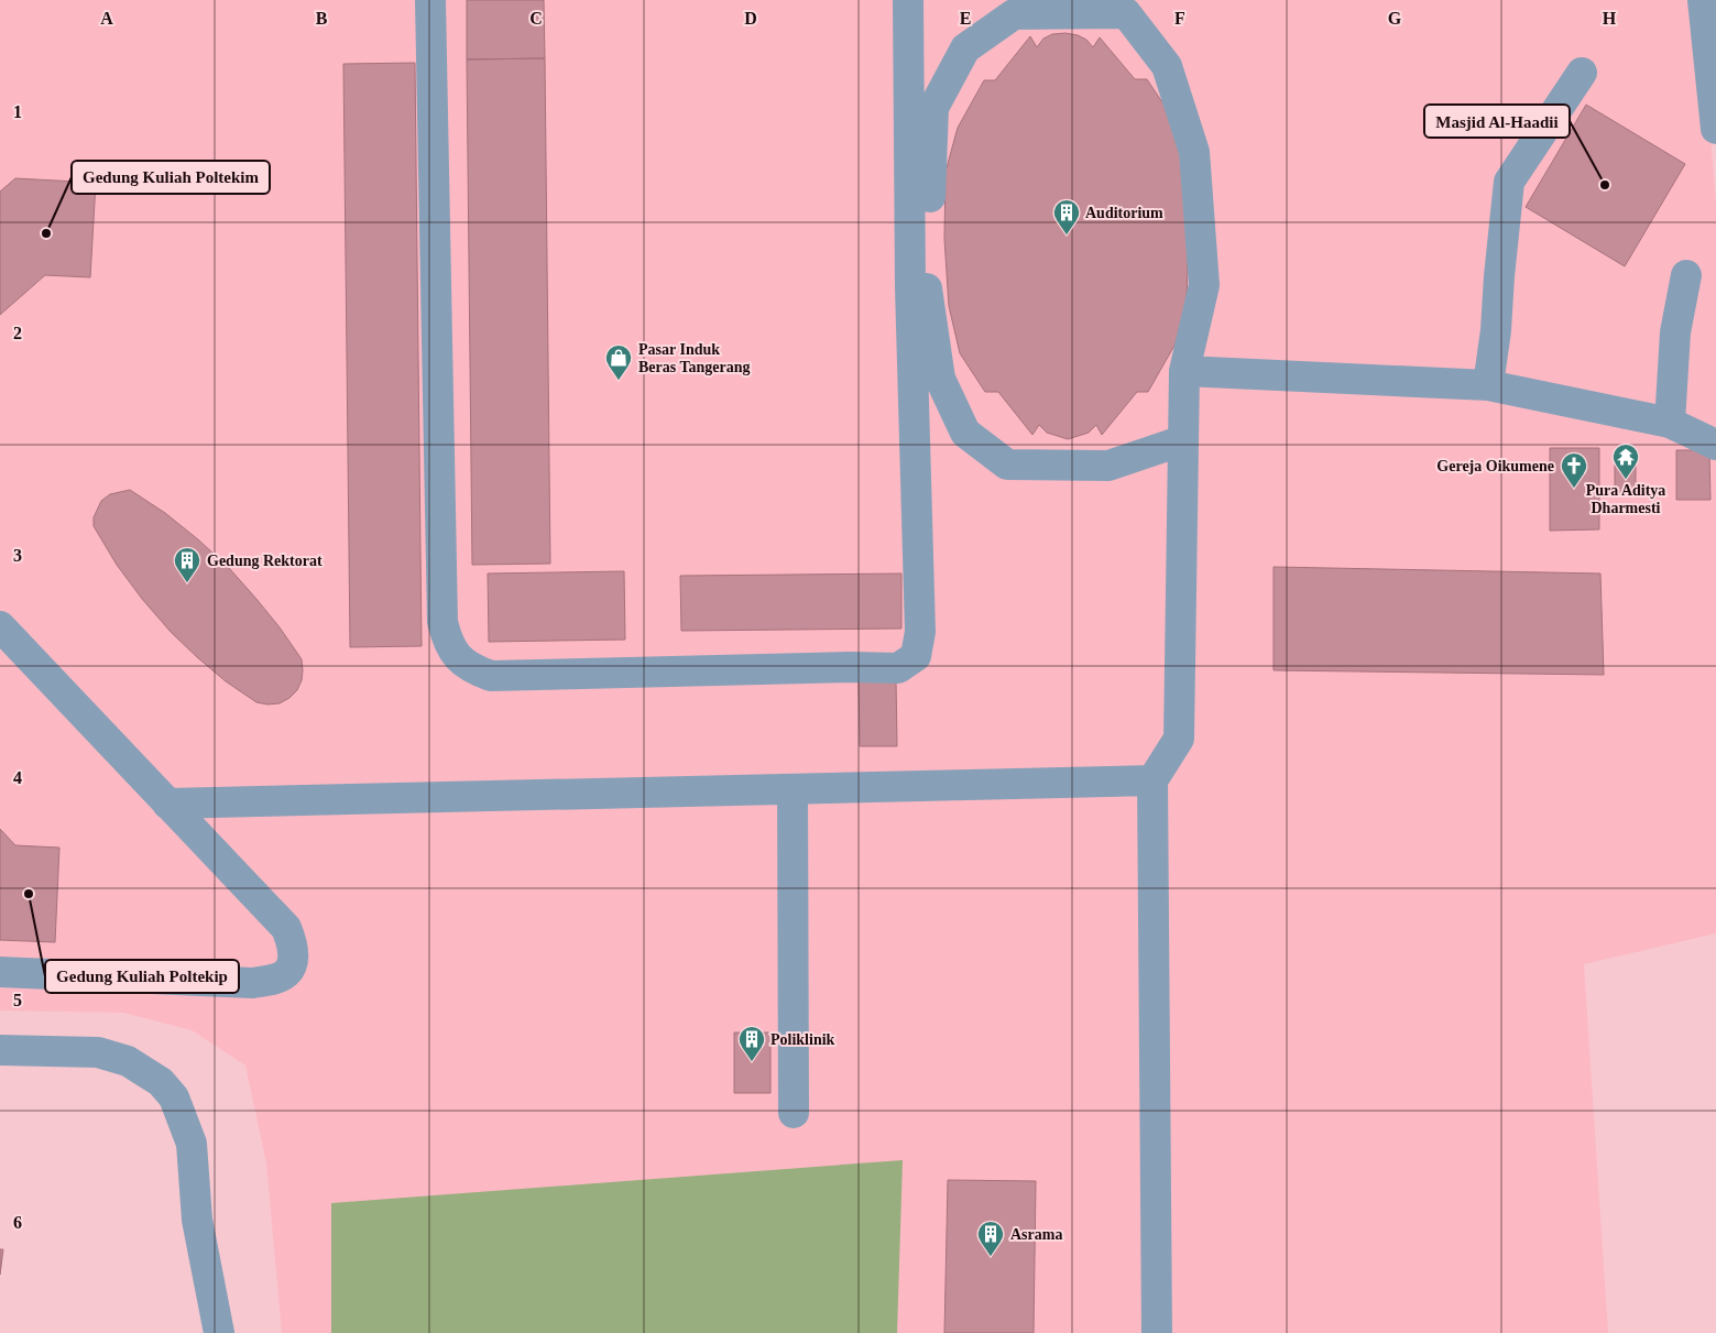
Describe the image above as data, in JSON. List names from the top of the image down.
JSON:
{
  "places": {
    "other": ["Masjid Al-Haadii", "Gedung Kuliah Poltekim", "Gedung Kuliah Poltekip"],
    "building": [
      "Auditorium",
      "Gedung Rektorat",
      "Poliklinik",
      "Asrama"
    ],
    "shop": ["Pasar Induk Beras Tangerang"],
    "temple": ["Pura Aditya Dharmesti"],
    "church": ["Gereja Oikumene"]
  },
  "grid": {
    "columns": [
      "A",
      "B",
      "C",
      "D",
      "E",
      "F",
      "G",
      "H"
    ],
    "rows": [
      "1",
      "2",
      "3",
      "4",
      "5",
      "6"
    ]
  }
}
